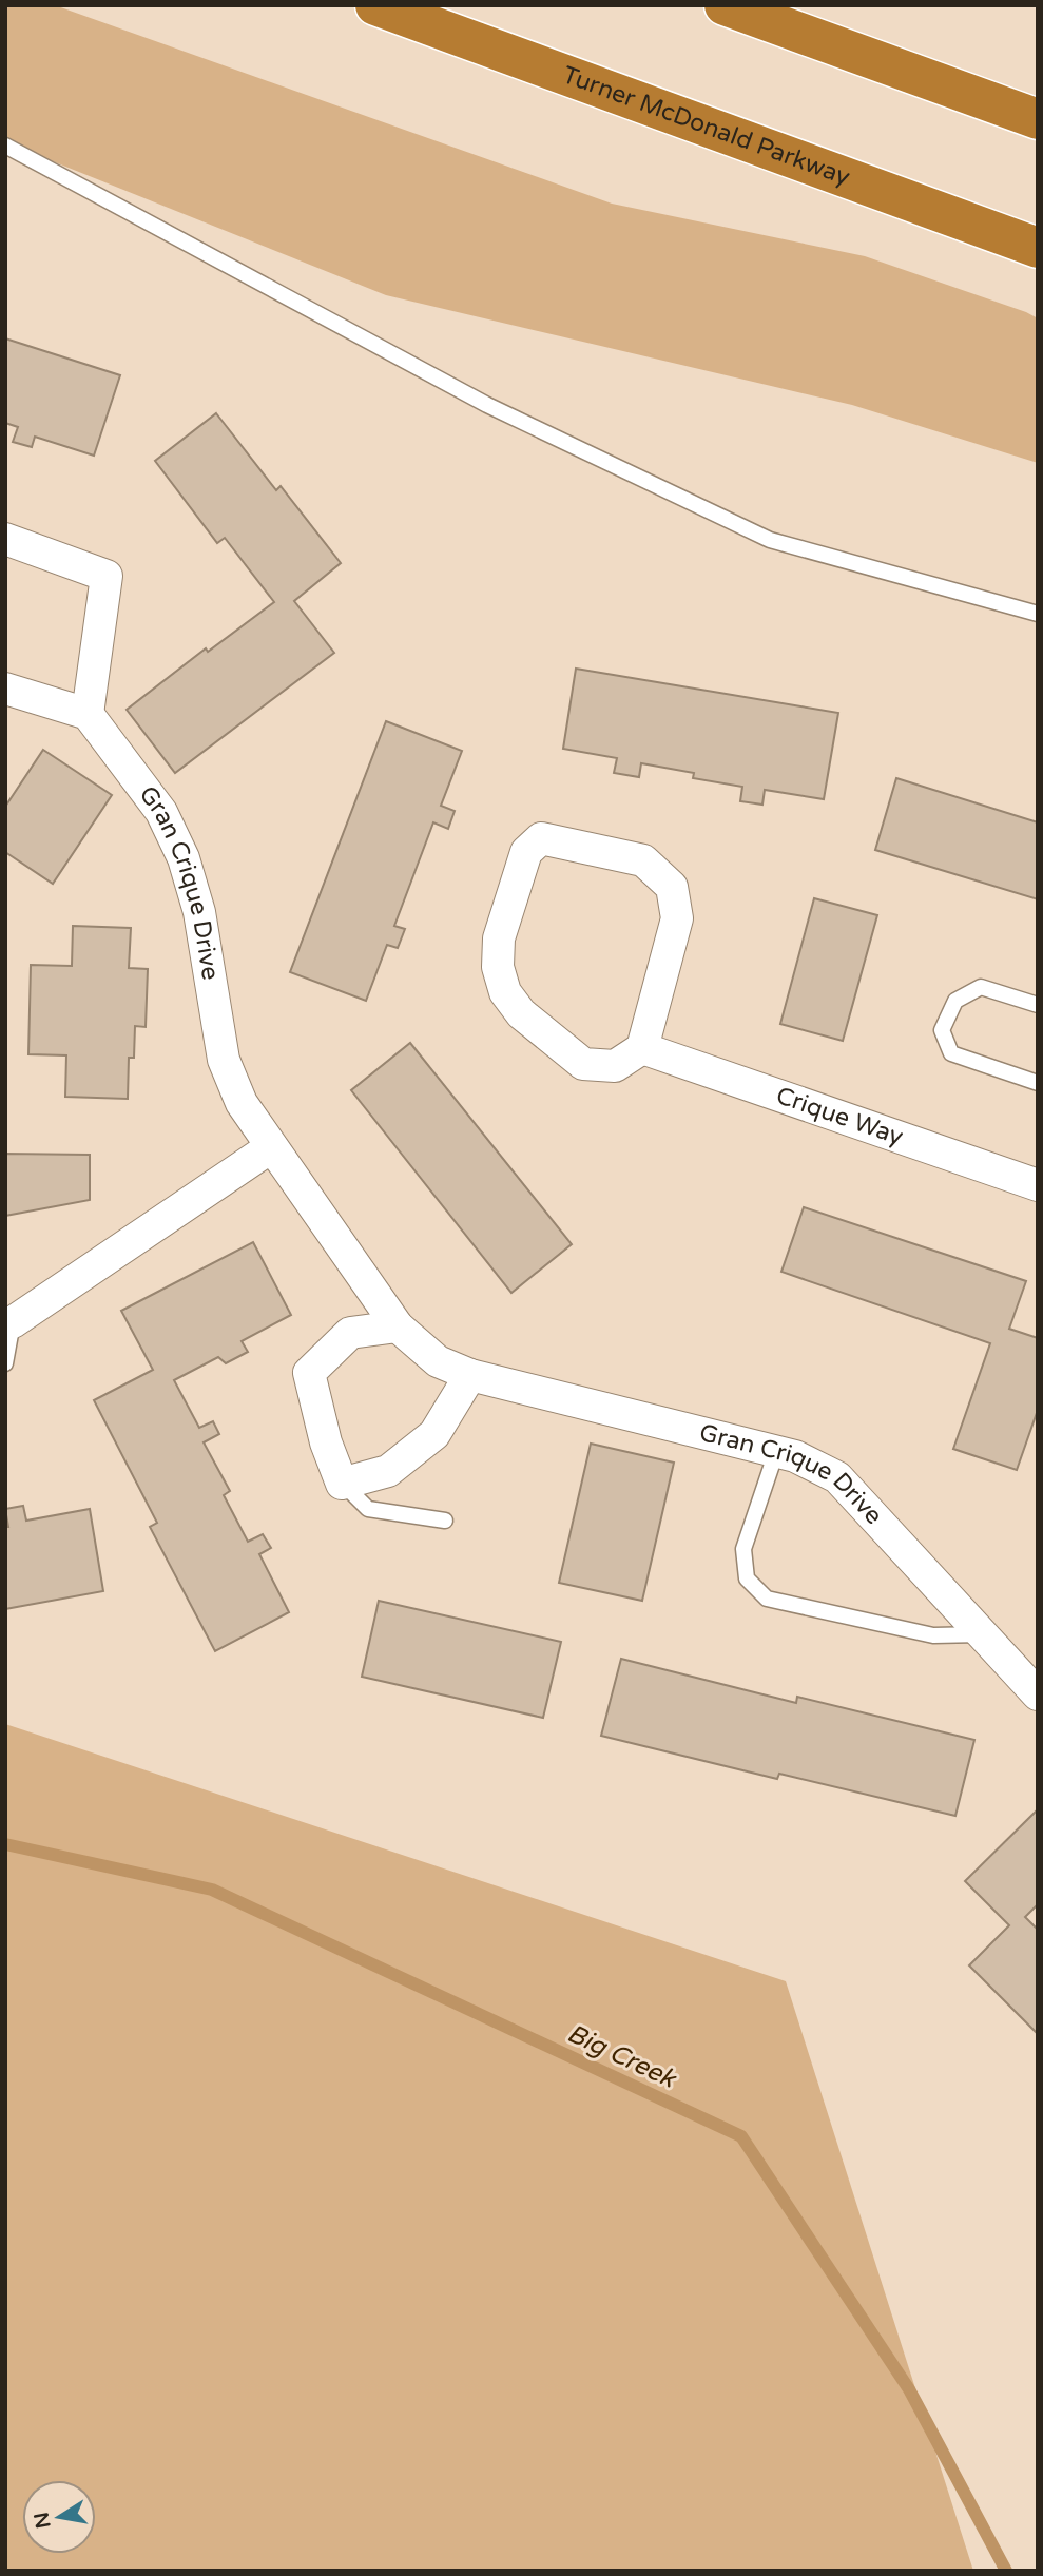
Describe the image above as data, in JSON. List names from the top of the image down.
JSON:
{
  "streets": {
    "highway": ["Turner McDonald Parkway"],
    "street": ["Gran Crique Drive", "Crique Way"]
  },
  "water": ["Big Creek"],
  "north": "left"
}
